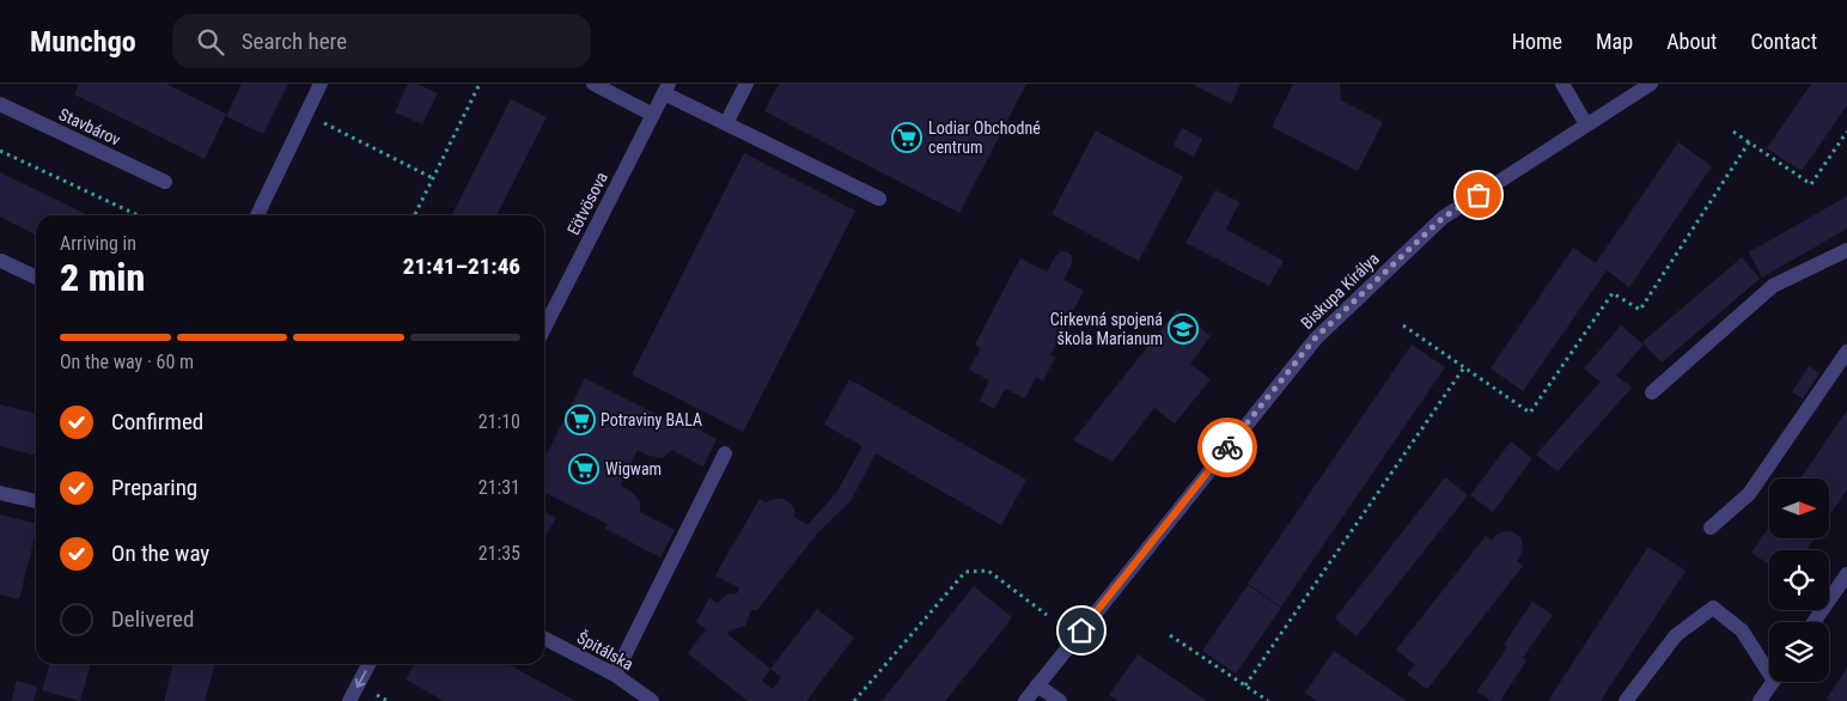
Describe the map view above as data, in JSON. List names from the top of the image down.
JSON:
{
  "streets": {
    "street": [
      "Stavbárov",
      "Eötvösova",
      "Biskupa Királya",
      "Špitálska"
    ]
  },
  "places": {
    "supermarket": ["Lodiar Obchodné centrum", "Potraviny BALA", "Wigwam"],
    "school or university": ["Cirkevná spojená škola Marianum"]
  },
  "north": "right",
  "page": {
    "header": "Munchgo",
    "search": "Search here",
    "nav": [
      "Home",
      "Map",
      "About",
      "Contact"
    ],
    "heading": ["2 min", "Arriving in", "21:41–21:46"],
    "bar": "On the way · 60 m",
    "list": [
      ["Confirmed", "21:10"],
      ["Preparing", "21:31"],
      ["On the way", "21:35"],
      "Delivered"
    ]
  }
}
